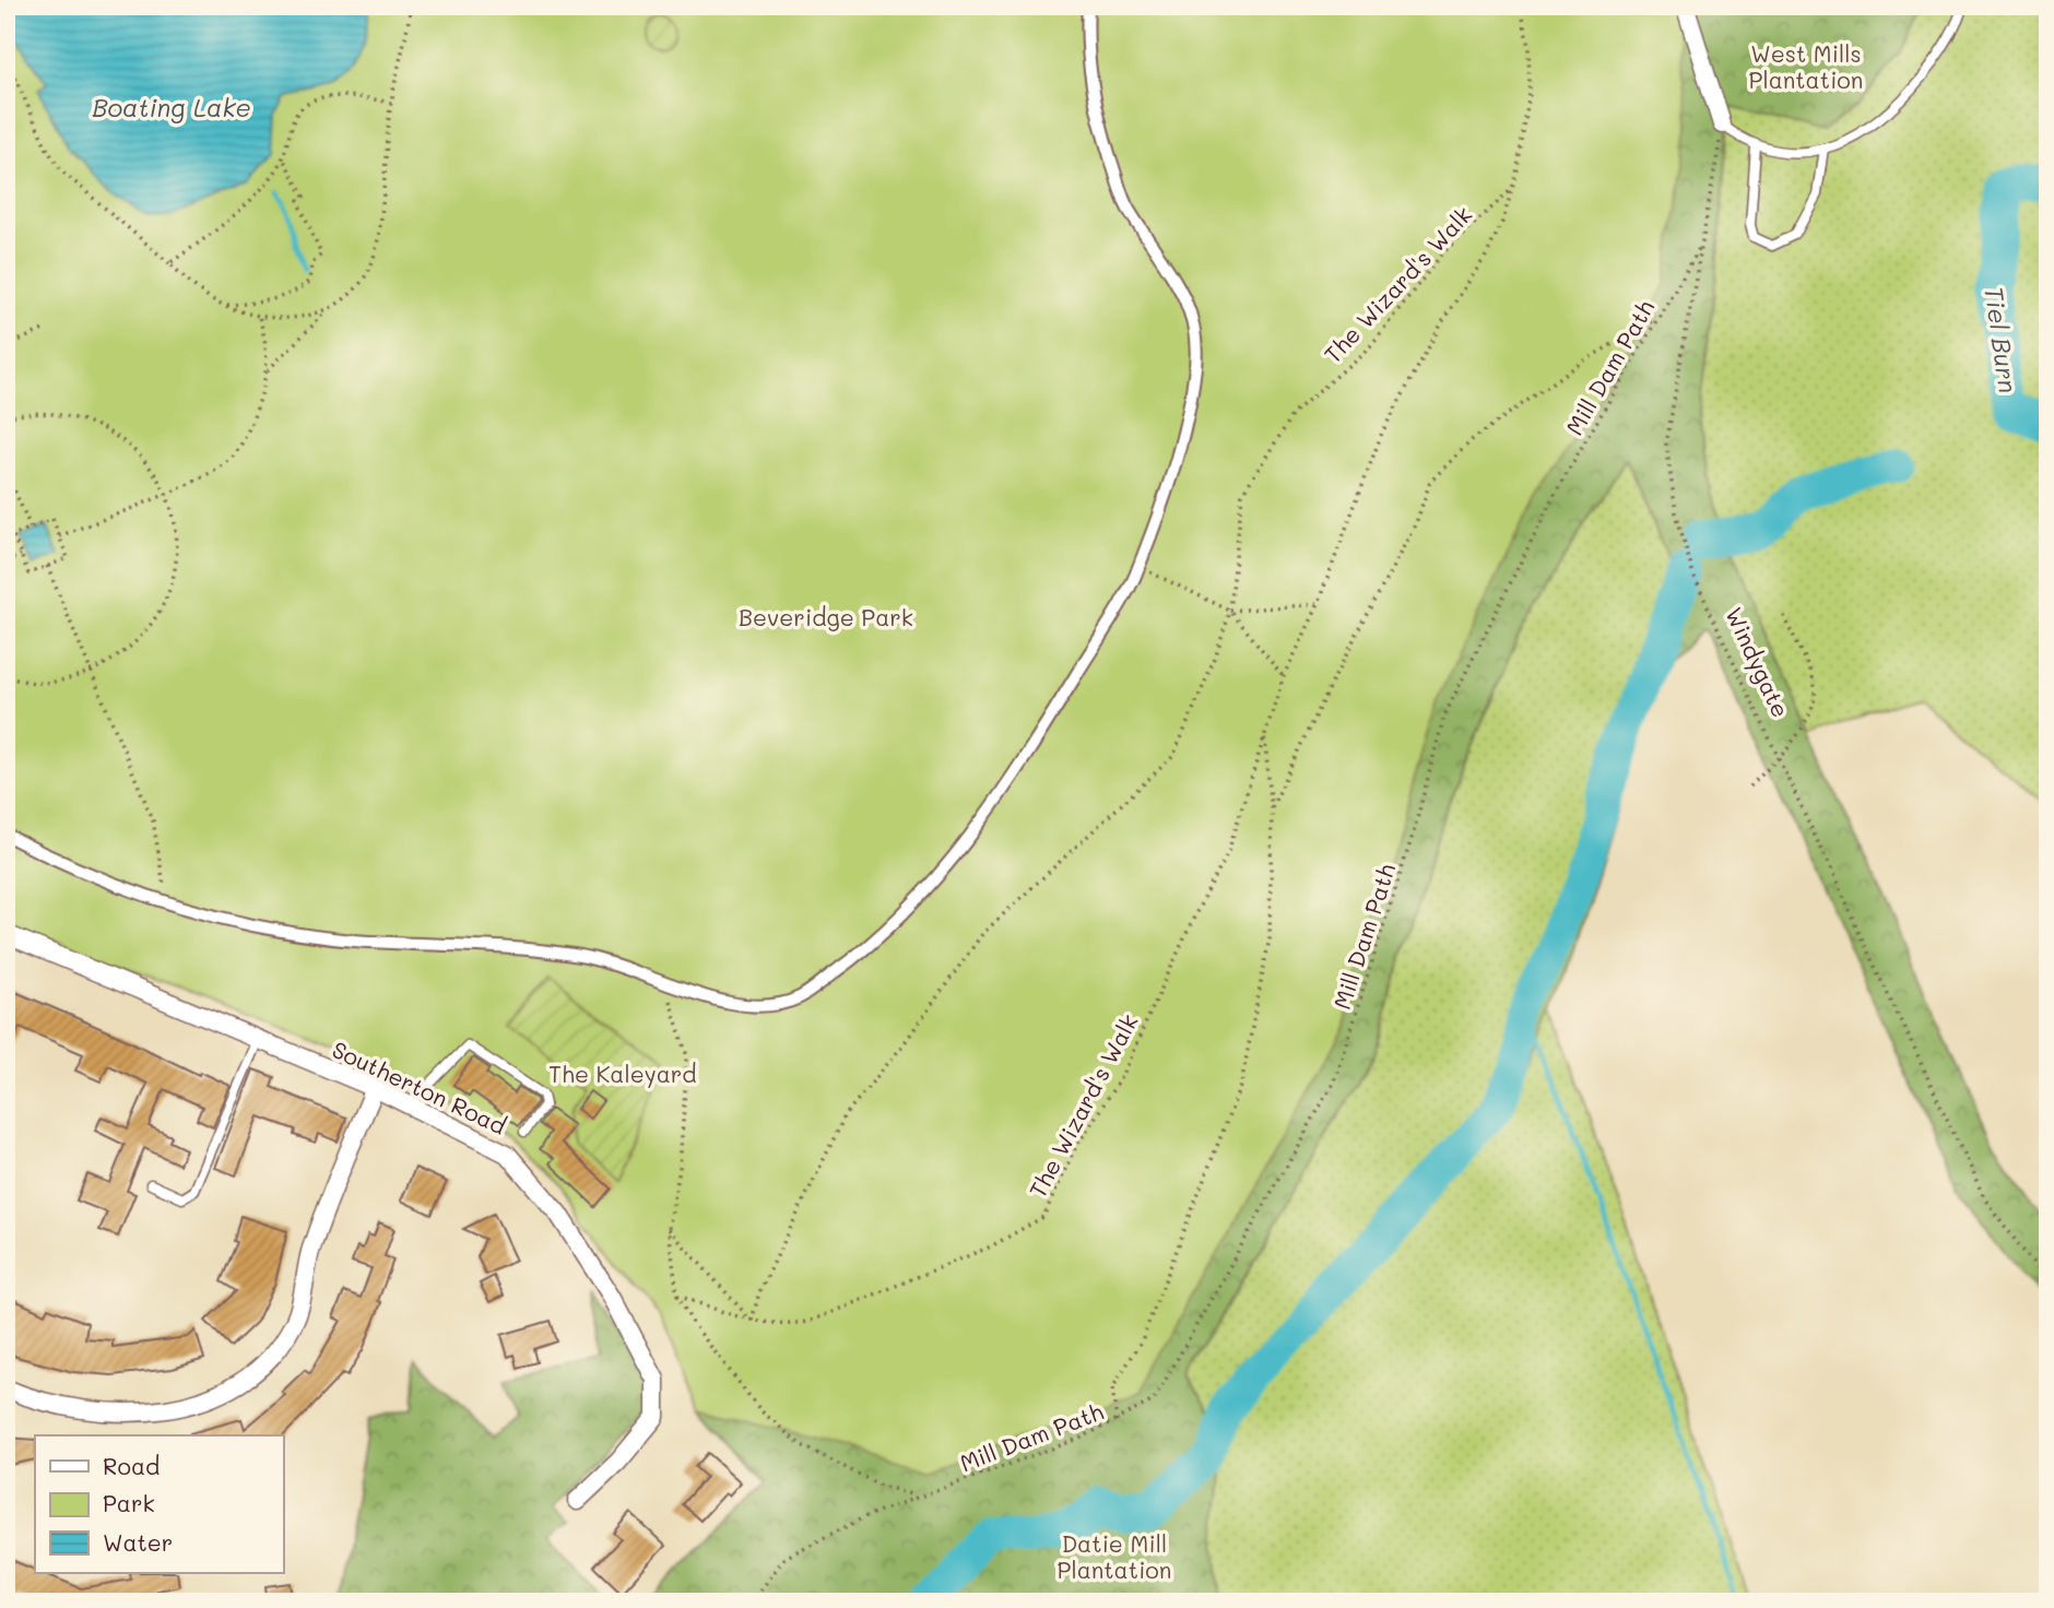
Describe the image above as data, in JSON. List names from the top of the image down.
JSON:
{
  "streets": {
    "street": ["Southerton Road"],
    "path": ["The Wizard's Walk", "Mill Dam Path", "Windygate"]
  },
  "crossings": [
    ["Mill Dam Path", "Windygate"]
  ],
  "water": ["Boating Lake", "Tiel Burn"],
  "parks": [
    "West Mills Plantation",
    "Beveridge Park",
    "The Kaleyard",
    "Datie Mill Plantation"
  ],
  "legend": ["Road", "Park", "Water"]
}
